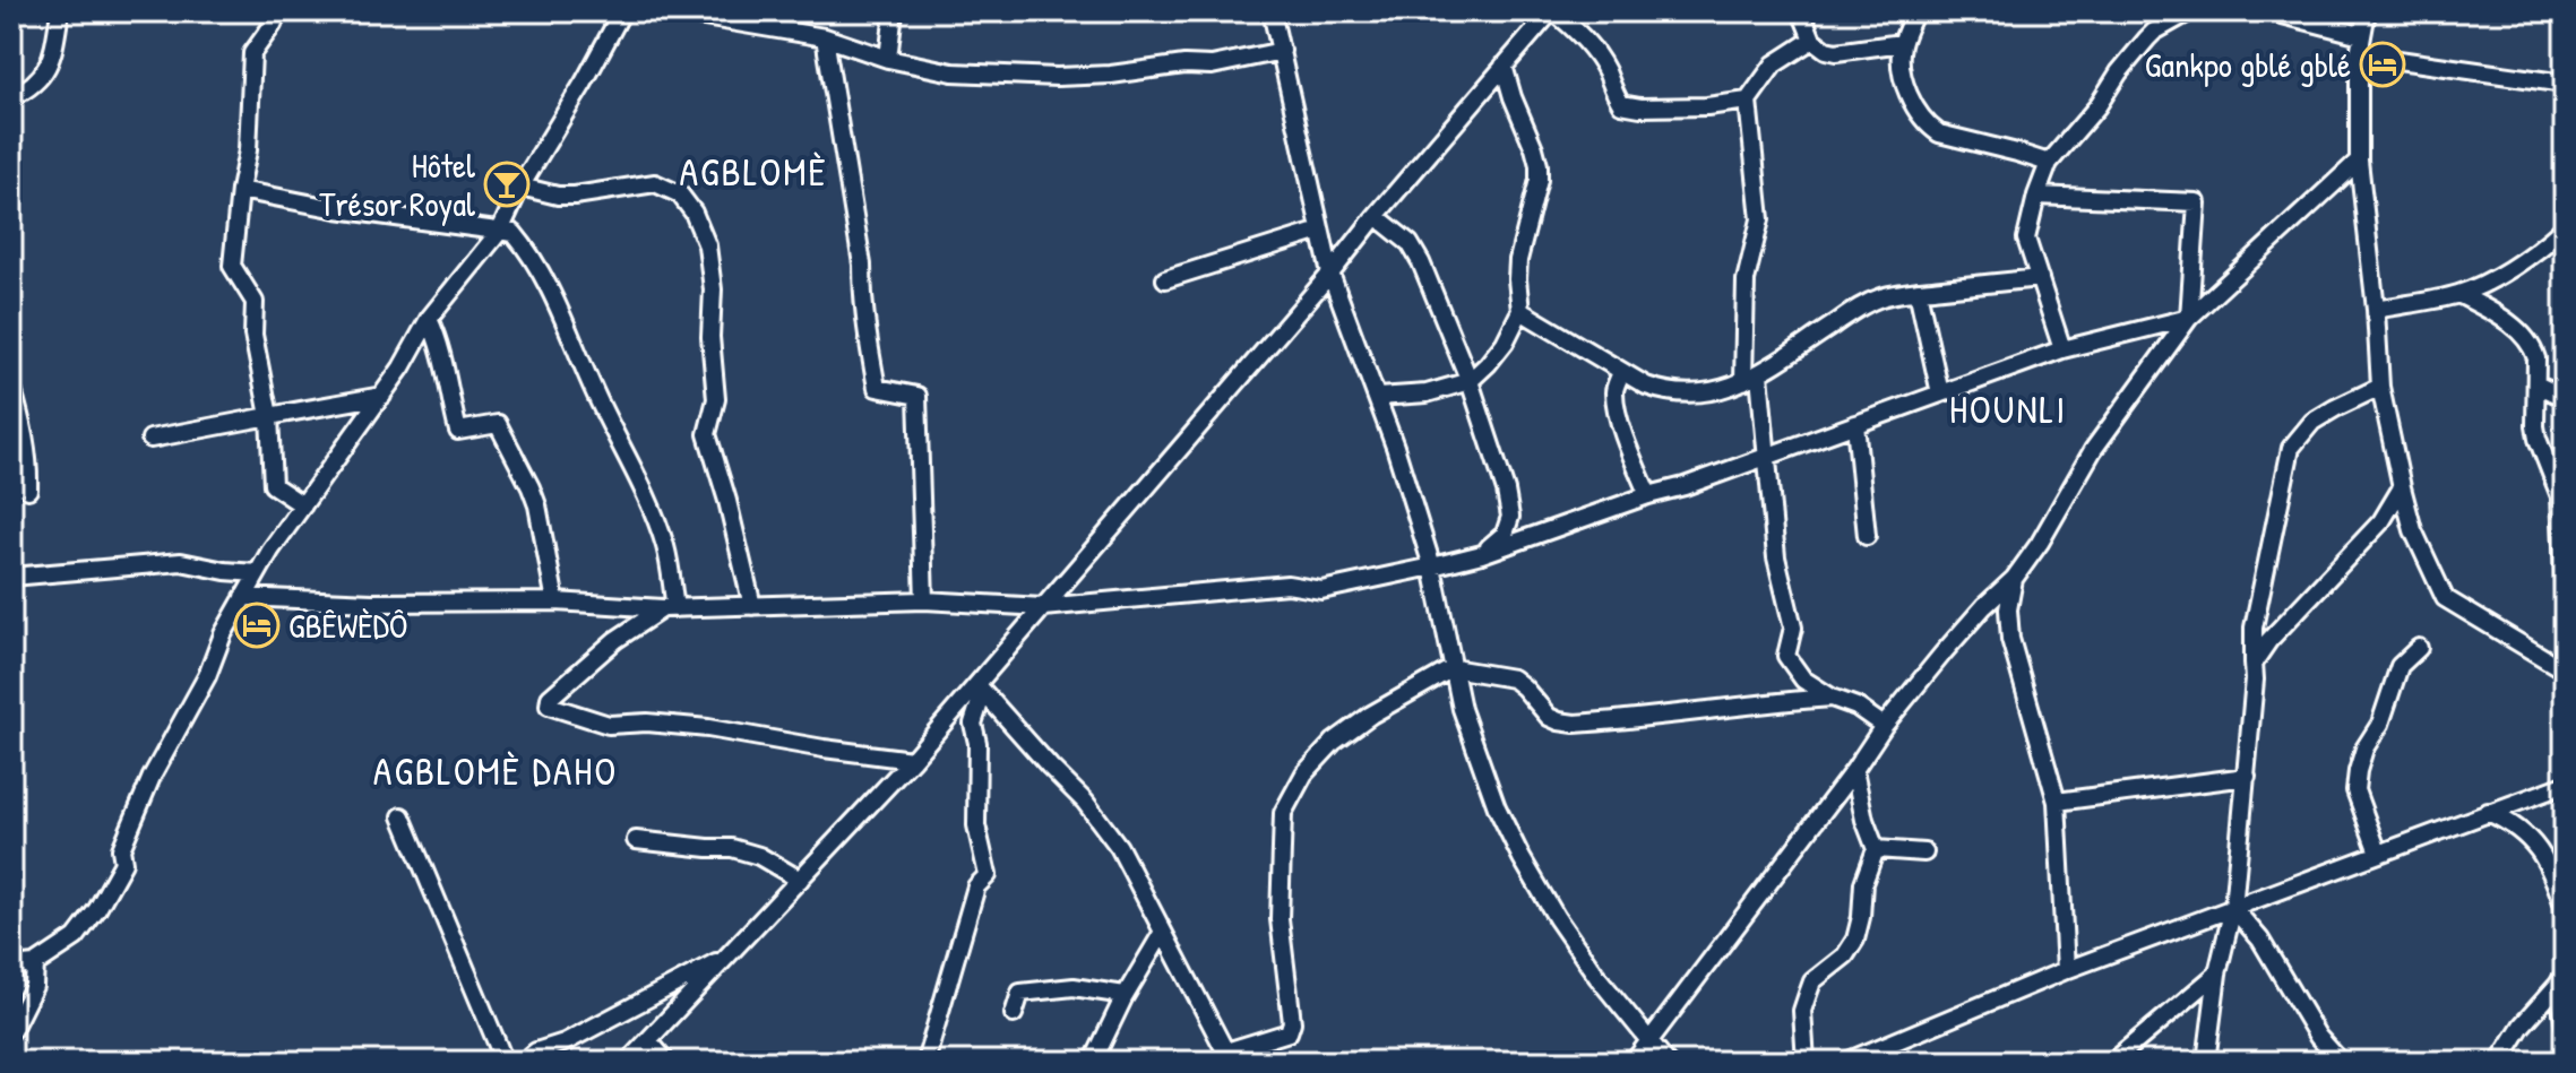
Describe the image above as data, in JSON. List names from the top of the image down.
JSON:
{
  "districts": ["AGBLOMÈ", "HOUNLI", "AGBLOMÈ DAHO"],
  "places": {
    "hotel": ["Gankpo gblé gblé", "GBÊWÈDÔ"],
    "bar": ["Hôtel Trésor Royal"]
  }
}
